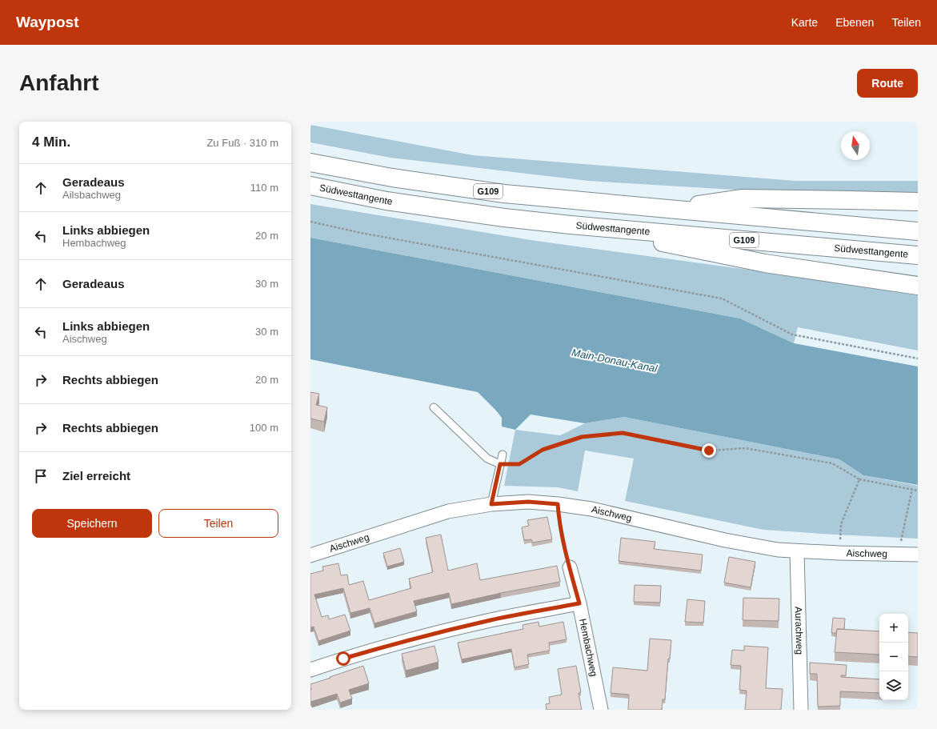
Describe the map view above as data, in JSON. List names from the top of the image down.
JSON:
{
  "streets": {
    "highway": ["G109", "Südwesttangente"],
    "street": ["Aischweg", "Aurachweg", "Hembachweg"]
  },
  "crossings": [
    ["Aischweg", "Aurachweg"]
  ],
  "water": ["Main-Donau-Kanal"],
  "north": "top",
  "page": {
    "header": "Waypost",
    "nav": ["Karte", "Ebenen", "Teilen"],
    "buttons": [
      "Route",
      ["Speichern", "Teilen"]
    ],
    "title": "Anfahrt",
    "heading": ["4 Min.", "Zu Fuß · 310 m"],
    "list": [
      ["Geradeaus", "Ailsbachweg", "110 m"],
      ["Links abbiegen", "Hembachweg", "20 m"],
      ["Geradeaus", "30 m"],
      ["Links abbiegen", "Aischweg", "30 m"],
      ["Rechts abbiegen", "20 m"],
      ["Rechts abbiegen", "100 m"],
      "Ziel erreicht"
    ],
    "map_buttons": ["+", "−"]
  }
}
